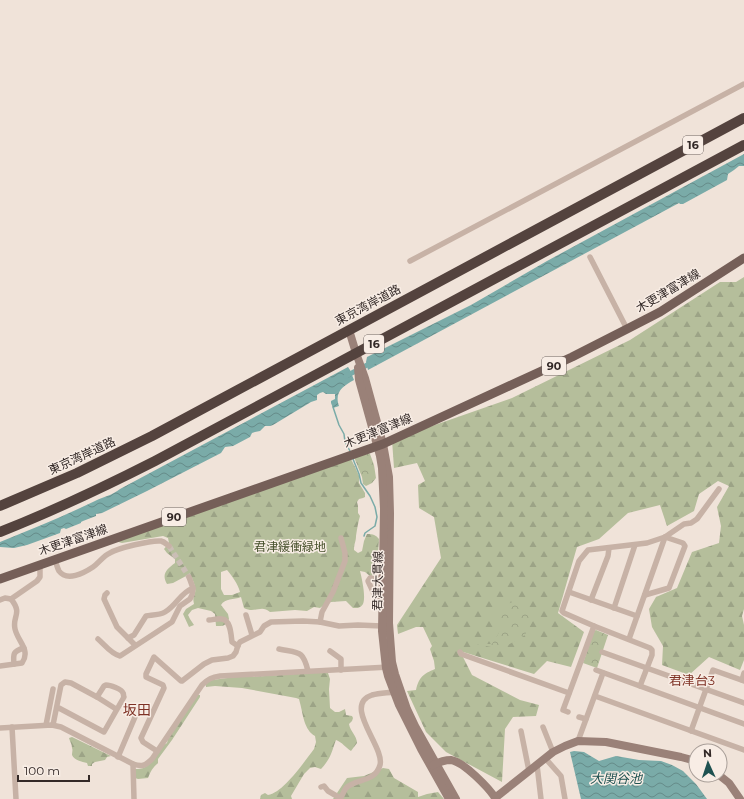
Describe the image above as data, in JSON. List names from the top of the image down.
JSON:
{
  "streets": {
    "highway": ["16", "東京湾岸道路"],
    "main road": ["木更津富津線", "90", "君津大貫線"]
  },
  "crossings": [
    ["16", "君津大貫線"],
    ["木更津富津線", "君津大貫線"],
    ["東京湾岸道路", "君津大貫線"]
  ],
  "districts": ["君津台3", "坂田"],
  "water": ["大関谷池"],
  "parks": ["君津緩衝緑地"],
  "scale_bar": "100 m",
  "north": "top"
}
